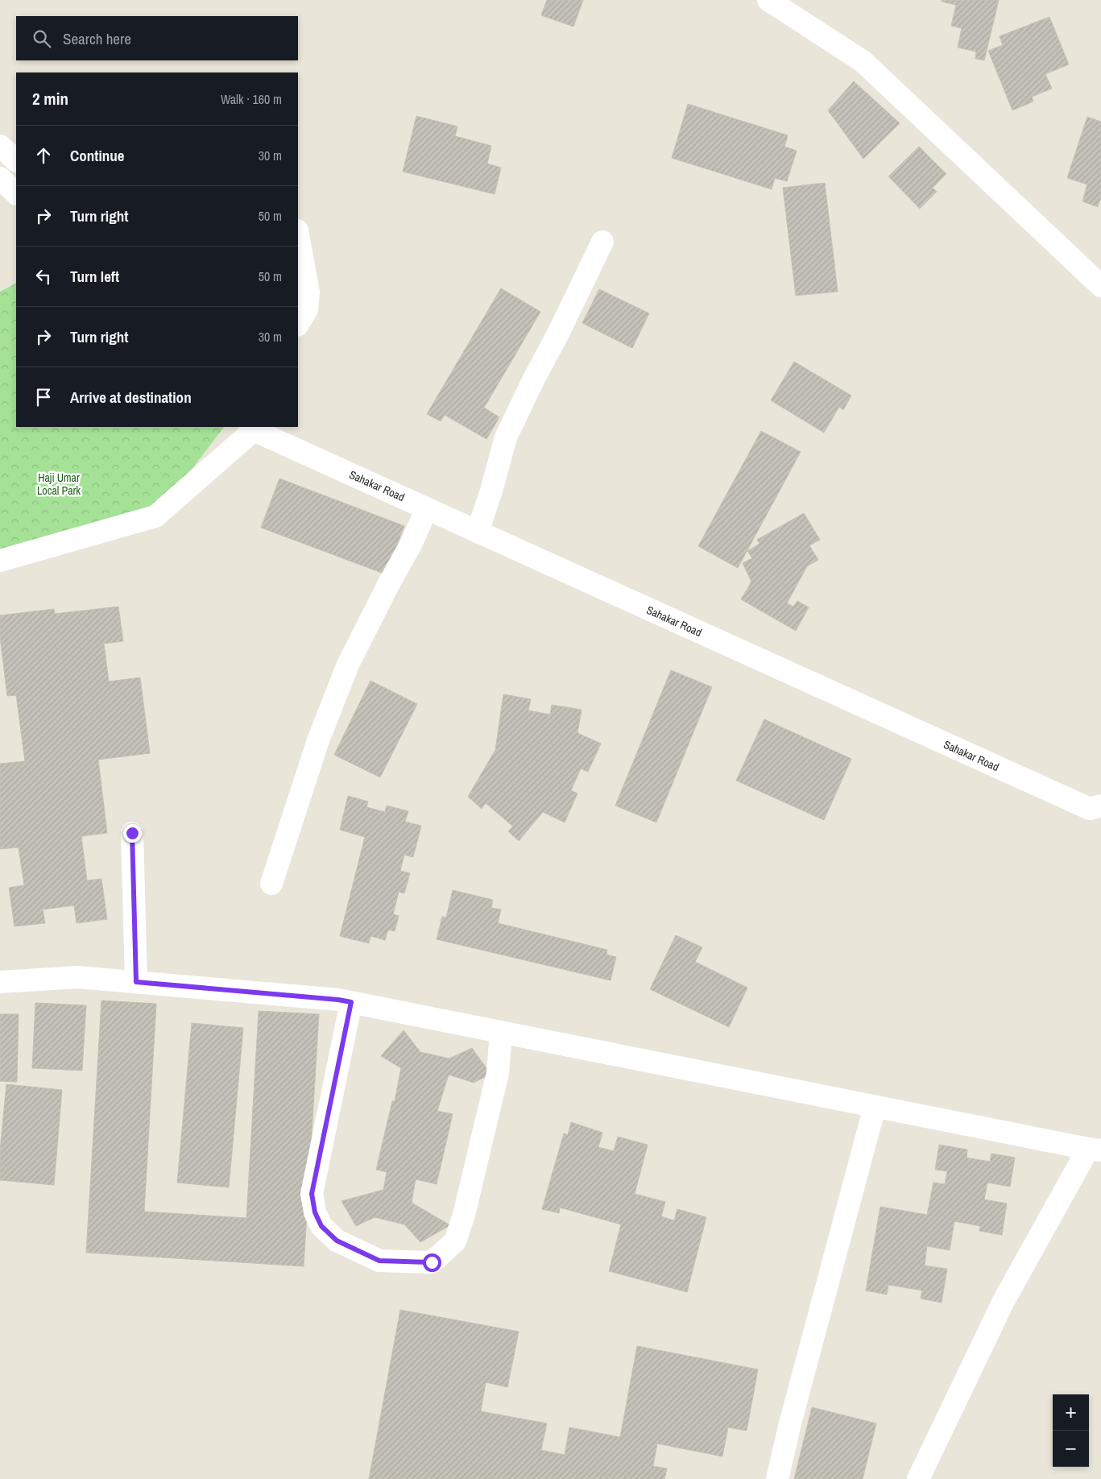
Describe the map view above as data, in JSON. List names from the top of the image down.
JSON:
{
  "streets": {
    "street": ["Sahakar Road"]
  },
  "parks": ["Haji Umar Local Park"],
  "page": {
    "search": "Search here",
    "heading": ["2 min", "Walk · 160 m"],
    "list": [
      ["Continue", "30 m"],
      ["Turn right", "50 m"],
      ["Turn left", "50 m"],
      ["Turn right", "30 m"],
      "Arrive at destination"
    ],
    "map_buttons": ["+", "−"]
  }
}
